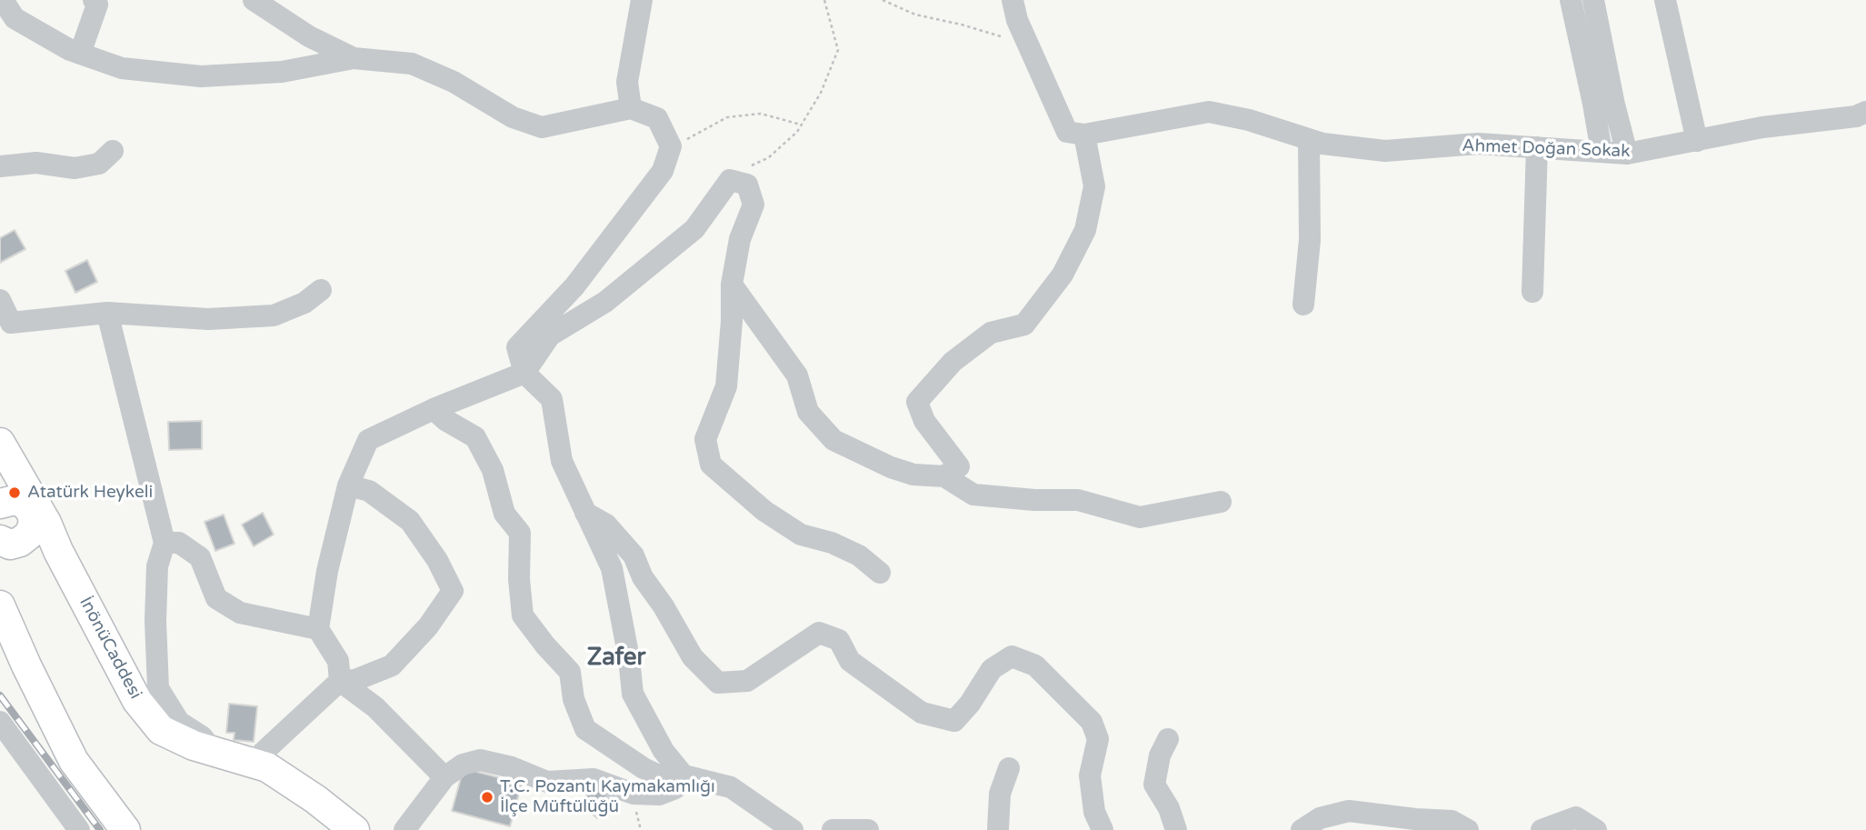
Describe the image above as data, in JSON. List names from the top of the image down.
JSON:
{
  "streets": {
    "main road": ["İnönüCaddesi"],
    "street": ["Ahmet Doğan Sokak"]
  },
  "districts": ["Zafer"],
  "places": ["Atatürk Heykeli", "T.C. Pozantı Kaymakamlığı İlçe Müftülüğü"]
}
